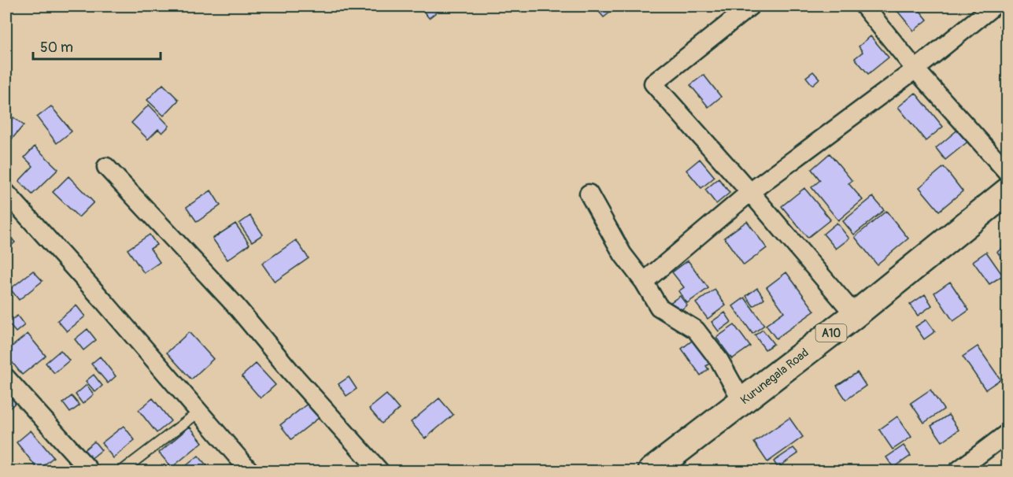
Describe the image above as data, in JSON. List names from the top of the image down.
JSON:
{
  "streets": {
    "highway": ["A10", "Kurunegala Road"]
  },
  "scale_bar": "50 m"
}
